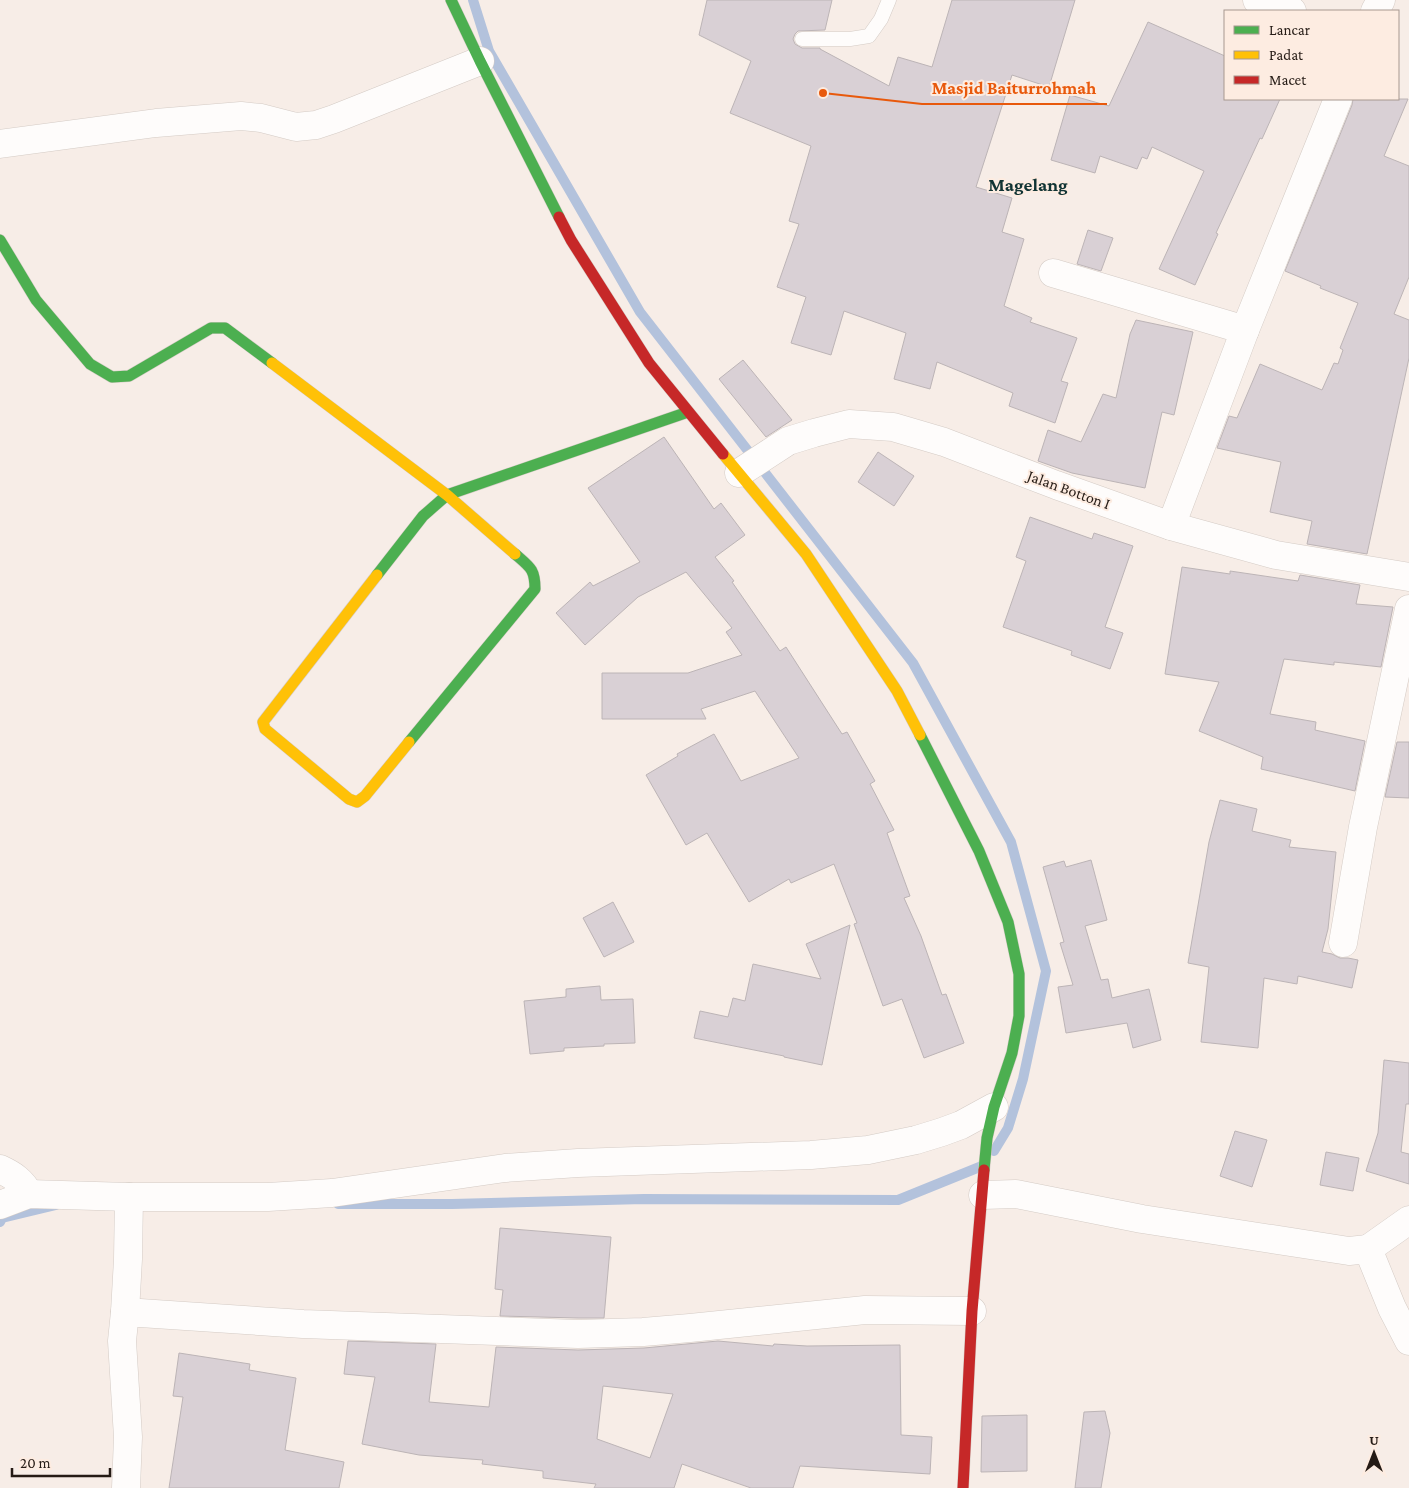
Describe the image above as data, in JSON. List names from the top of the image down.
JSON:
{
  "streets": {
    "street": ["Jalan Botton I"]
  },
  "districts": ["Magelang"],
  "places": ["Masjid Baiturrohmah"],
  "legend": ["Lancar", "Padat", "Macet"],
  "scale_bar": "20 m",
  "north": "top"
}
